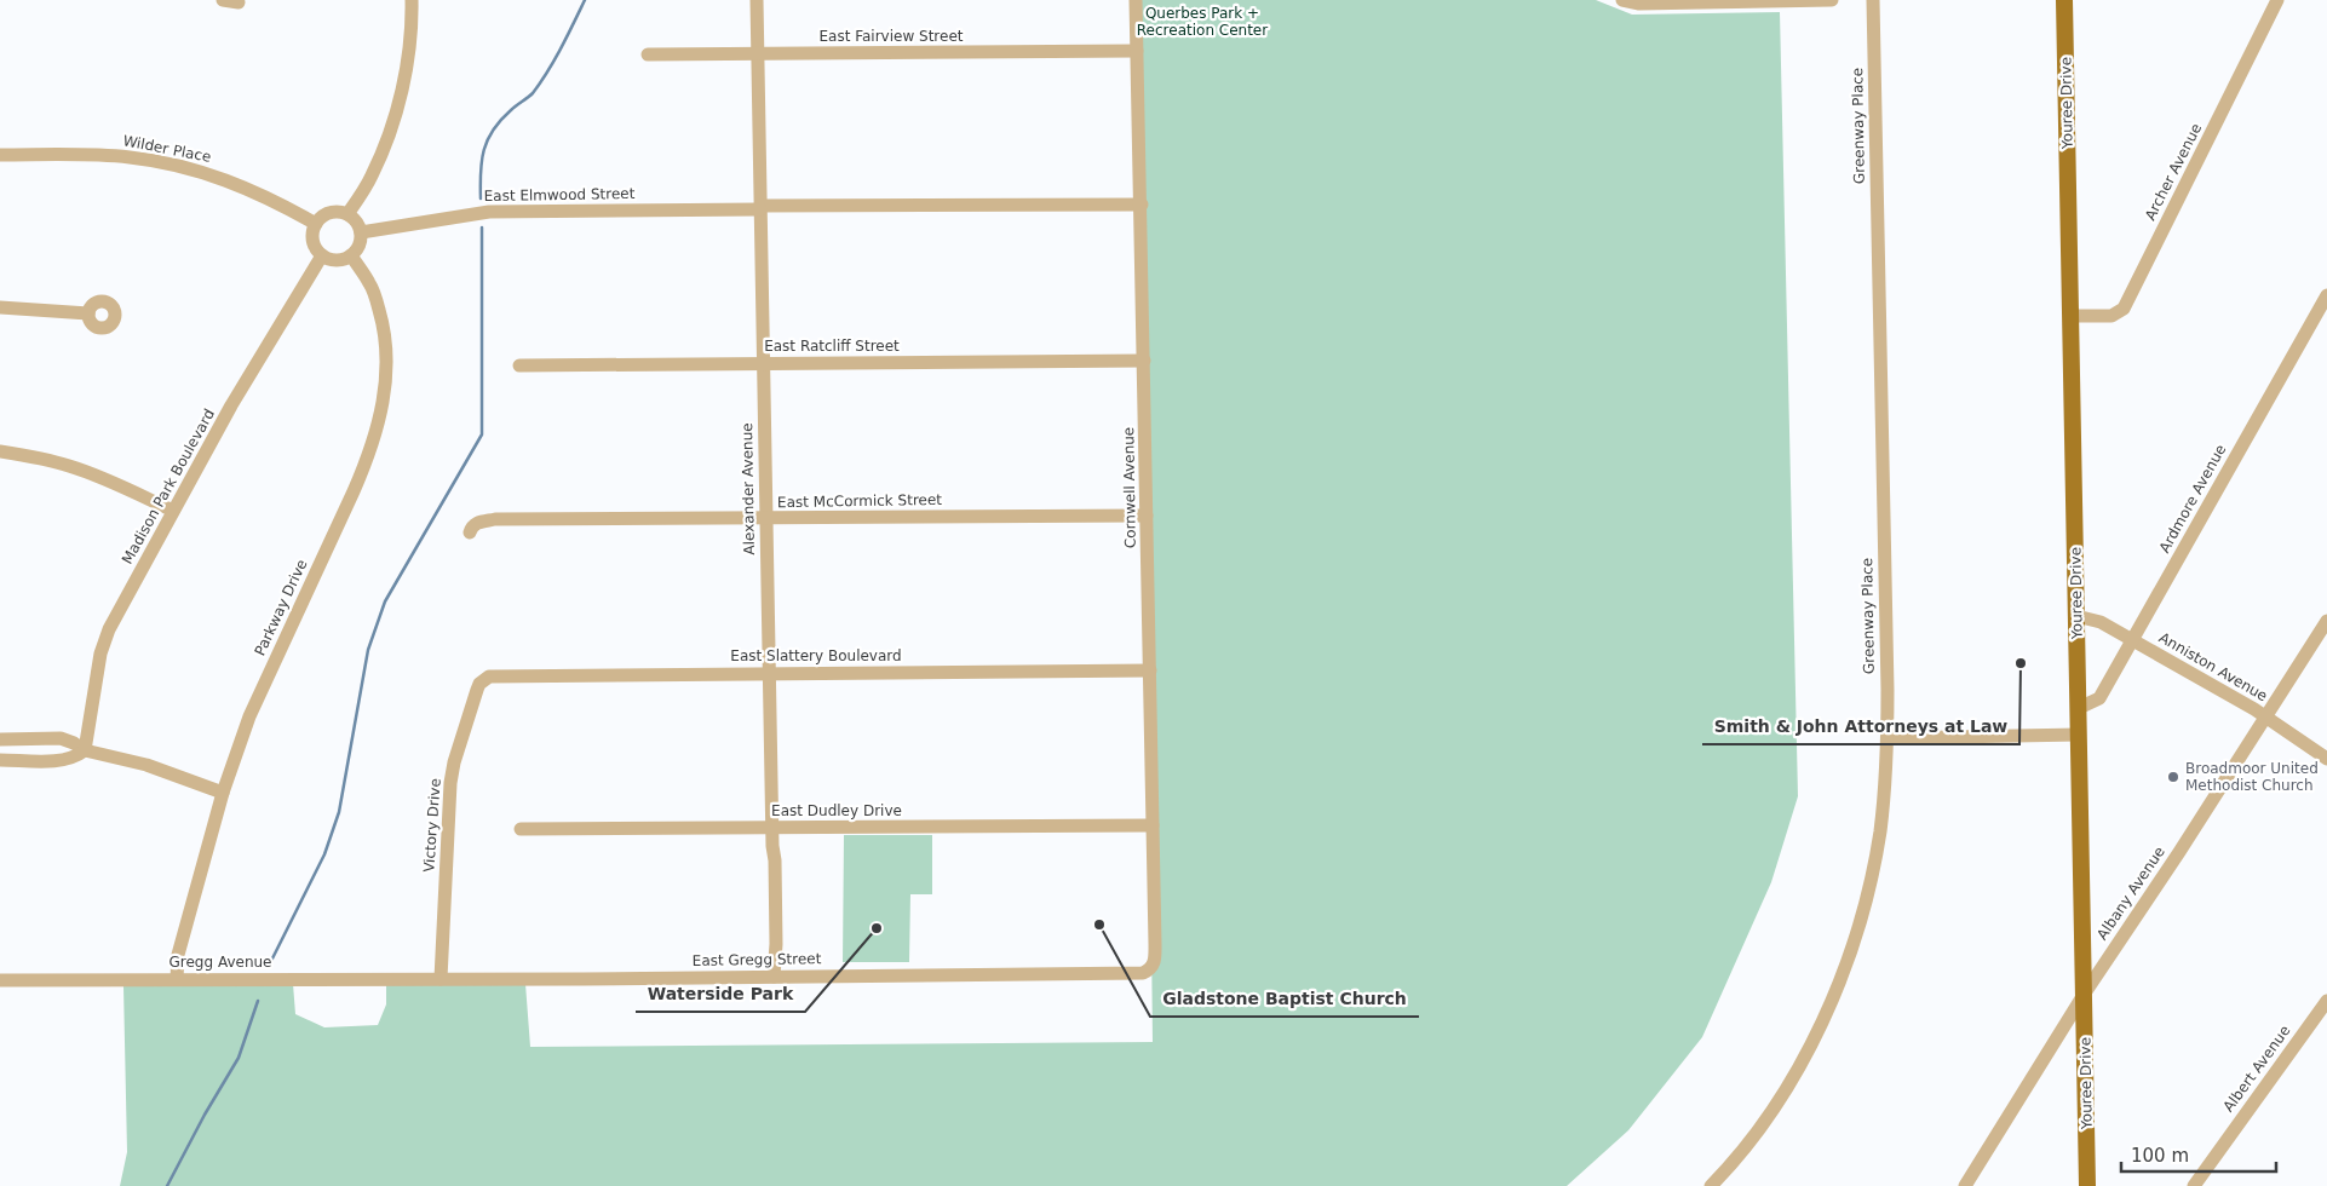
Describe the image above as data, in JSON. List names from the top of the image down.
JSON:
{
  "streets": {
    "main road": ["Youree Drive"],
    "street": [
      "East Fairview Street",
      "Greenway Place",
      "Wilder Place",
      "Archer Avenue",
      "East Elmwood Street",
      "East Ratcliff Street",
      "Madison Park Boulevard",
      "Cornwell Avenue",
      "Alexander Avenue",
      "Ardmore Avenue",
      "East McCormick Street",
      "Parkway Drive",
      "East Slattery Boulevard",
      "Anniston Avenue",
      "East Dudley Drive",
      "Victory Drive",
      "Albany Avenue",
      "East Gregg Street",
      "Gregg Avenue",
      "Albert Avenue"
    ]
  },
  "crossings": [
    ["East Fairview Street", "Cornwell Avenue"],
    ["East Fairview Street", "Alexander Avenue"],
    ["Youree Drive", "Archer Avenue"],
    ["Youree Drive", "Ardmore Avenue"],
    ["Youree Drive", "Anniston Avenue"],
    ["Youree Drive", "Albany Avenue"],
    ["Wilder Place", "East Elmwood Street"],
    ["Wilder Place", "Madison Park Boulevard"],
    ["Wilder Place", "Parkway Drive"],
    ["East Elmwood Street", "Madison Park Boulevard"],
    ["East Elmwood Street", "Cornwell Avenue"],
    ["East Elmwood Street", "Alexander Avenue"],
    ["East Elmwood Street", "Parkway Drive"],
    ["East Ratcliff Street", "Cornwell Avenue"],
    ["East Ratcliff Street", "Alexander Avenue"],
    ["Madison Park Boulevard", "Parkway Drive"],
    ["Cornwell Avenue", "East McCormick Street"],
    ["Cornwell Avenue", "East Slattery Boulevard"],
    ["Cornwell Avenue", "East Dudley Drive"],
    ["Cornwell Avenue", "East Gregg Street"],
    ["Alexander Avenue", "East McCormick Street"],
    ["Alexander Avenue", "East Slattery Boulevard"],
    ["Alexander Avenue", "East Dudley Drive"],
    ["Alexander Avenue", "East Gregg Street"],
    ["Ardmore Avenue", "Anniston Avenue"],
    ["Parkway Drive", "Gregg Avenue"],
    ["East Slattery Boulevard", "Victory Drive"],
    ["Anniston Avenue", "Albany Avenue"],
    ["Victory Drive", "East Gregg Street"],
    ["Victory Drive", "Gregg Avenue"],
    ["East Gregg Street", "Gregg Avenue"]
  ],
  "parks": ["Querbes Park + Recreation Center"],
  "places": [
    "Smith & John Attorneys at Law",
    "Broadmoor United Methodist Church",
    "Gladstone Baptist Church",
    "Waterside Park"
  ],
  "scale_bar": "100 m"
}
